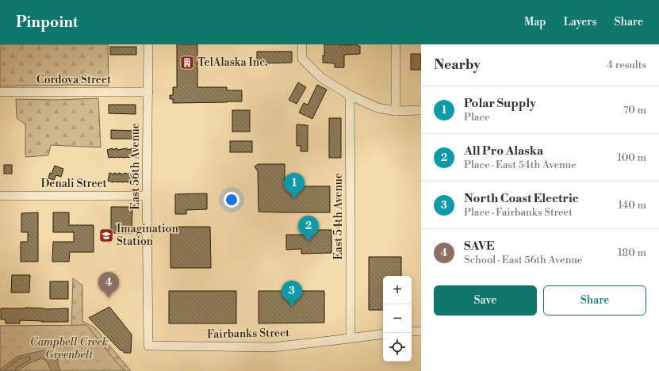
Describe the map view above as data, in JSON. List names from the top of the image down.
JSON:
{
  "streets": {
    "street": [
      "Cordova Street",
      "East 56th Avenue",
      "Denali Street",
      "East 54th Avenue",
      "Fairbanks Street"
    ]
  },
  "crossings": [
    ["Cordova Street", "East 56th Avenue"],
    ["East 56th Avenue", "Denali Street"],
    ["East 56th Avenue", "Fairbanks Street"],
    ["East 54th Avenue", "Fairbanks Street"]
  ],
  "parks": ["Campbell Creek Greenbelt"],
  "places": {
    "building": ["TelAlaska Inc."],
    "school or university": ["Imagination Station"]
  },
  "page": {
    "header": "Pinpoint",
    "nav": ["Map", "Layers", "Share"],
    "heading": ["Nearby", "4 results"],
    "list": [
      {
        "mark": "1",
        "name": "Polar Supply",
        "note": "Place",
        "value": "70 m"
      },
      {
        "mark": "2",
        "name": "All Pro Alaska",
        "note": "Place · East 54th Avenue",
        "value": "100 m"
      },
      {
        "mark": "3",
        "name": "North Coast Electric",
        "note": "Place · Fairbanks Street",
        "value": "140 m"
      },
      {
        "mark": "4",
        "name": "SAVE",
        "note": "School · East 56th Avenue",
        "value": "180 m"
      }
    ],
    "pins": [
      "1",
      "2",
      "4",
      "3"
    ],
    "map_buttons": ["+", "−"],
    "buttons": ["Save", "Share"]
  }
}
